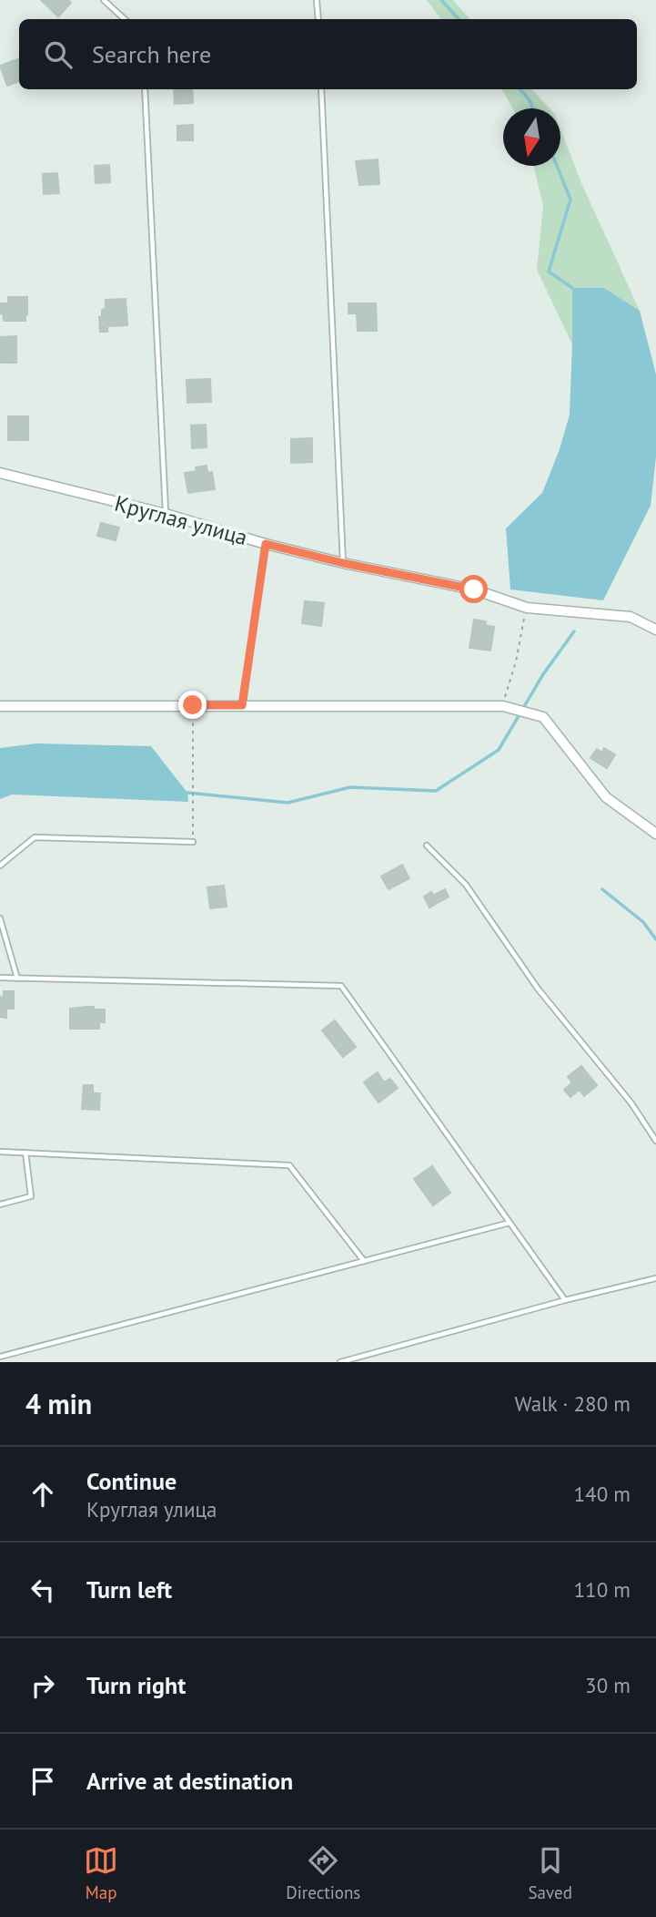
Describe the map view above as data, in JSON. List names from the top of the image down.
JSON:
{
  "streets": {
    "street": ["Круглая улица"]
  },
  "north": "bottom",
  "page": {
    "search": "Search here",
    "heading": ["4 min", "Walk · 280 m"],
    "list": [
      ["Continue", "Круглая улица", "140 m"],
      ["Turn left", "110 m"],
      ["Turn right", "30 m"],
      "Arrive at destination"
    ],
    "nav": ["Map", "Directions", "Saved"]
  }
}
